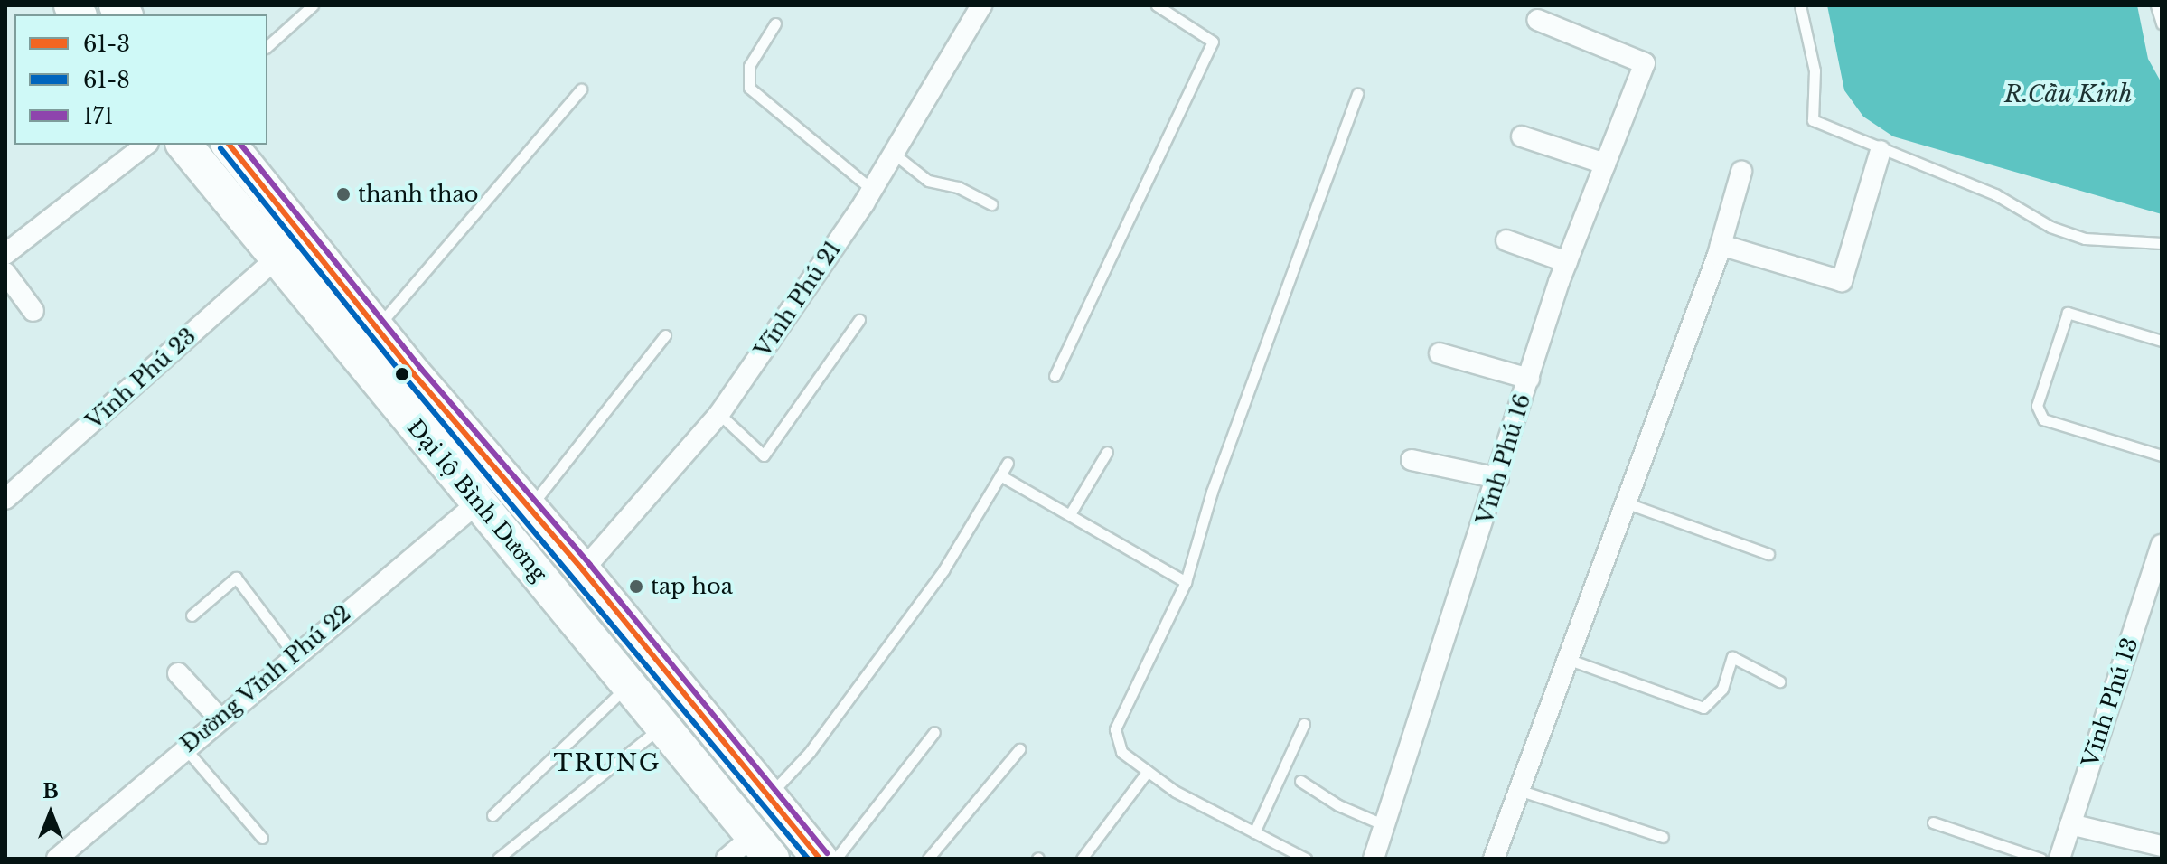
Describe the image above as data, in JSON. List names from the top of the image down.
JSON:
{
  "streets": {
    "highway": ["Đại lộ Bình Dương"],
    "street": [
      "Vĩnh Phú 21",
      "Vĩnh Phú 23",
      "Vĩnh Phú 16",
      "Đường Vĩnh Phú 22",
      "Vĩnh Phú 13"
    ]
  },
  "crossings": [
    ["Vĩnh Phú 21", "Đại lộ Bình Dương"],
    ["Vĩnh Phú 23", "Đại lộ Bình Dương"],
    ["Đại lộ Bình Dương", "Đường Vĩnh Phú 22"]
  ],
  "districts": ["TRUNG"],
  "water": ["R.Cầu Kinh"],
  "places": ["thanh thao", "tap hoa"],
  "lines": ["transit line 61-3", "transit line 171", "transit line 61-8"],
  "legend": ["61-3", "61-8", "171"],
  "north": "top"
}
